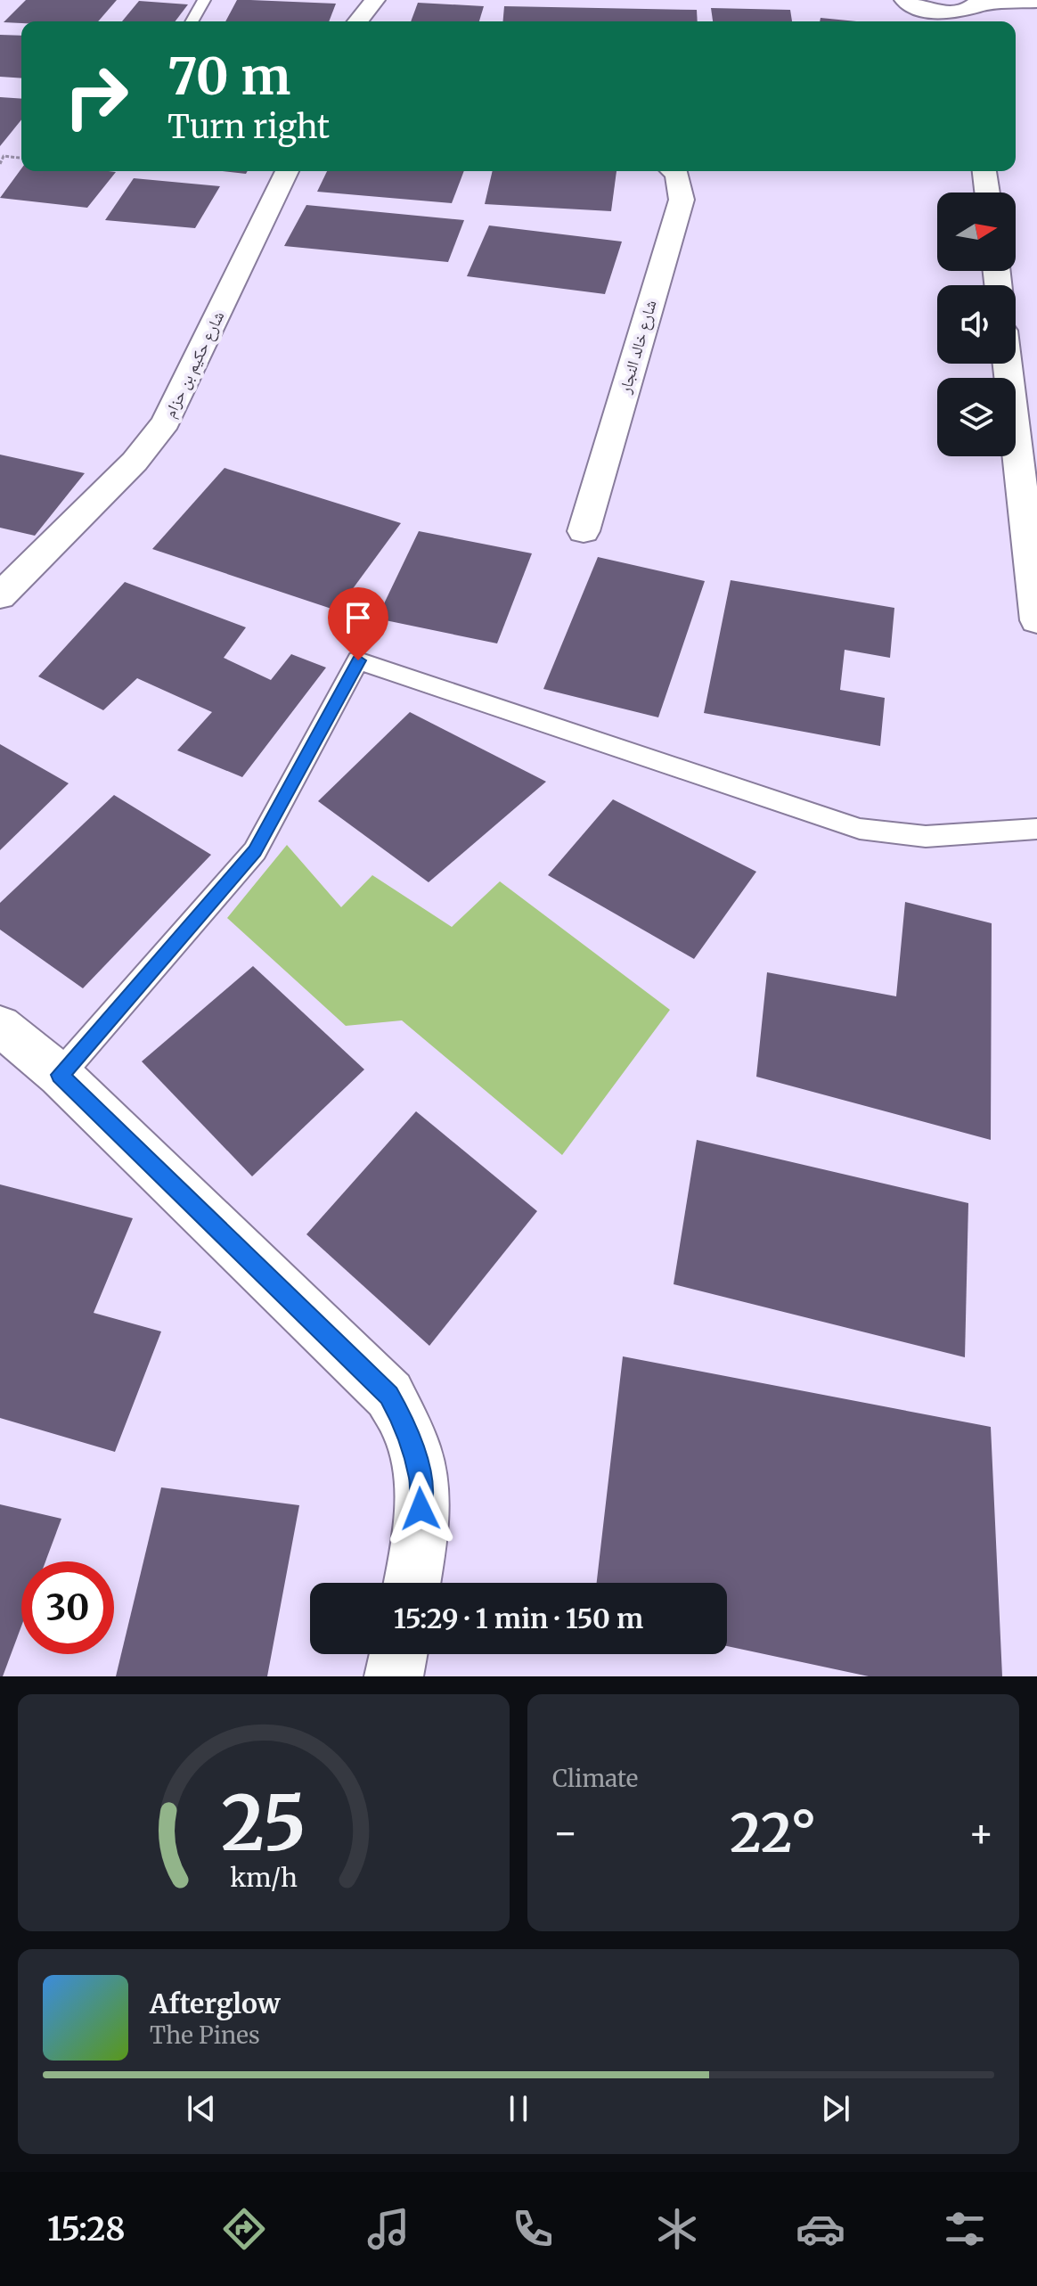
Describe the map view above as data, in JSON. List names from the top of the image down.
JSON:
{
  "streets": {
    "street": ["شارع خالد النجار", "شارع حكيم بن حزام"]
  },
  "north": "right",
  "page": {
    "turn": ["70 m", "Turn right"],
    "limit": "30",
    "trip": "15:29 · 1 min · 150 m",
    "tile": "Climate",
    "heat": ["−", "22°", "+"],
    "song": ["Afterglow", "The Pines"],
    "tabs": "15:28",
    "gauge": ["25", "km/h"]
  }
}
